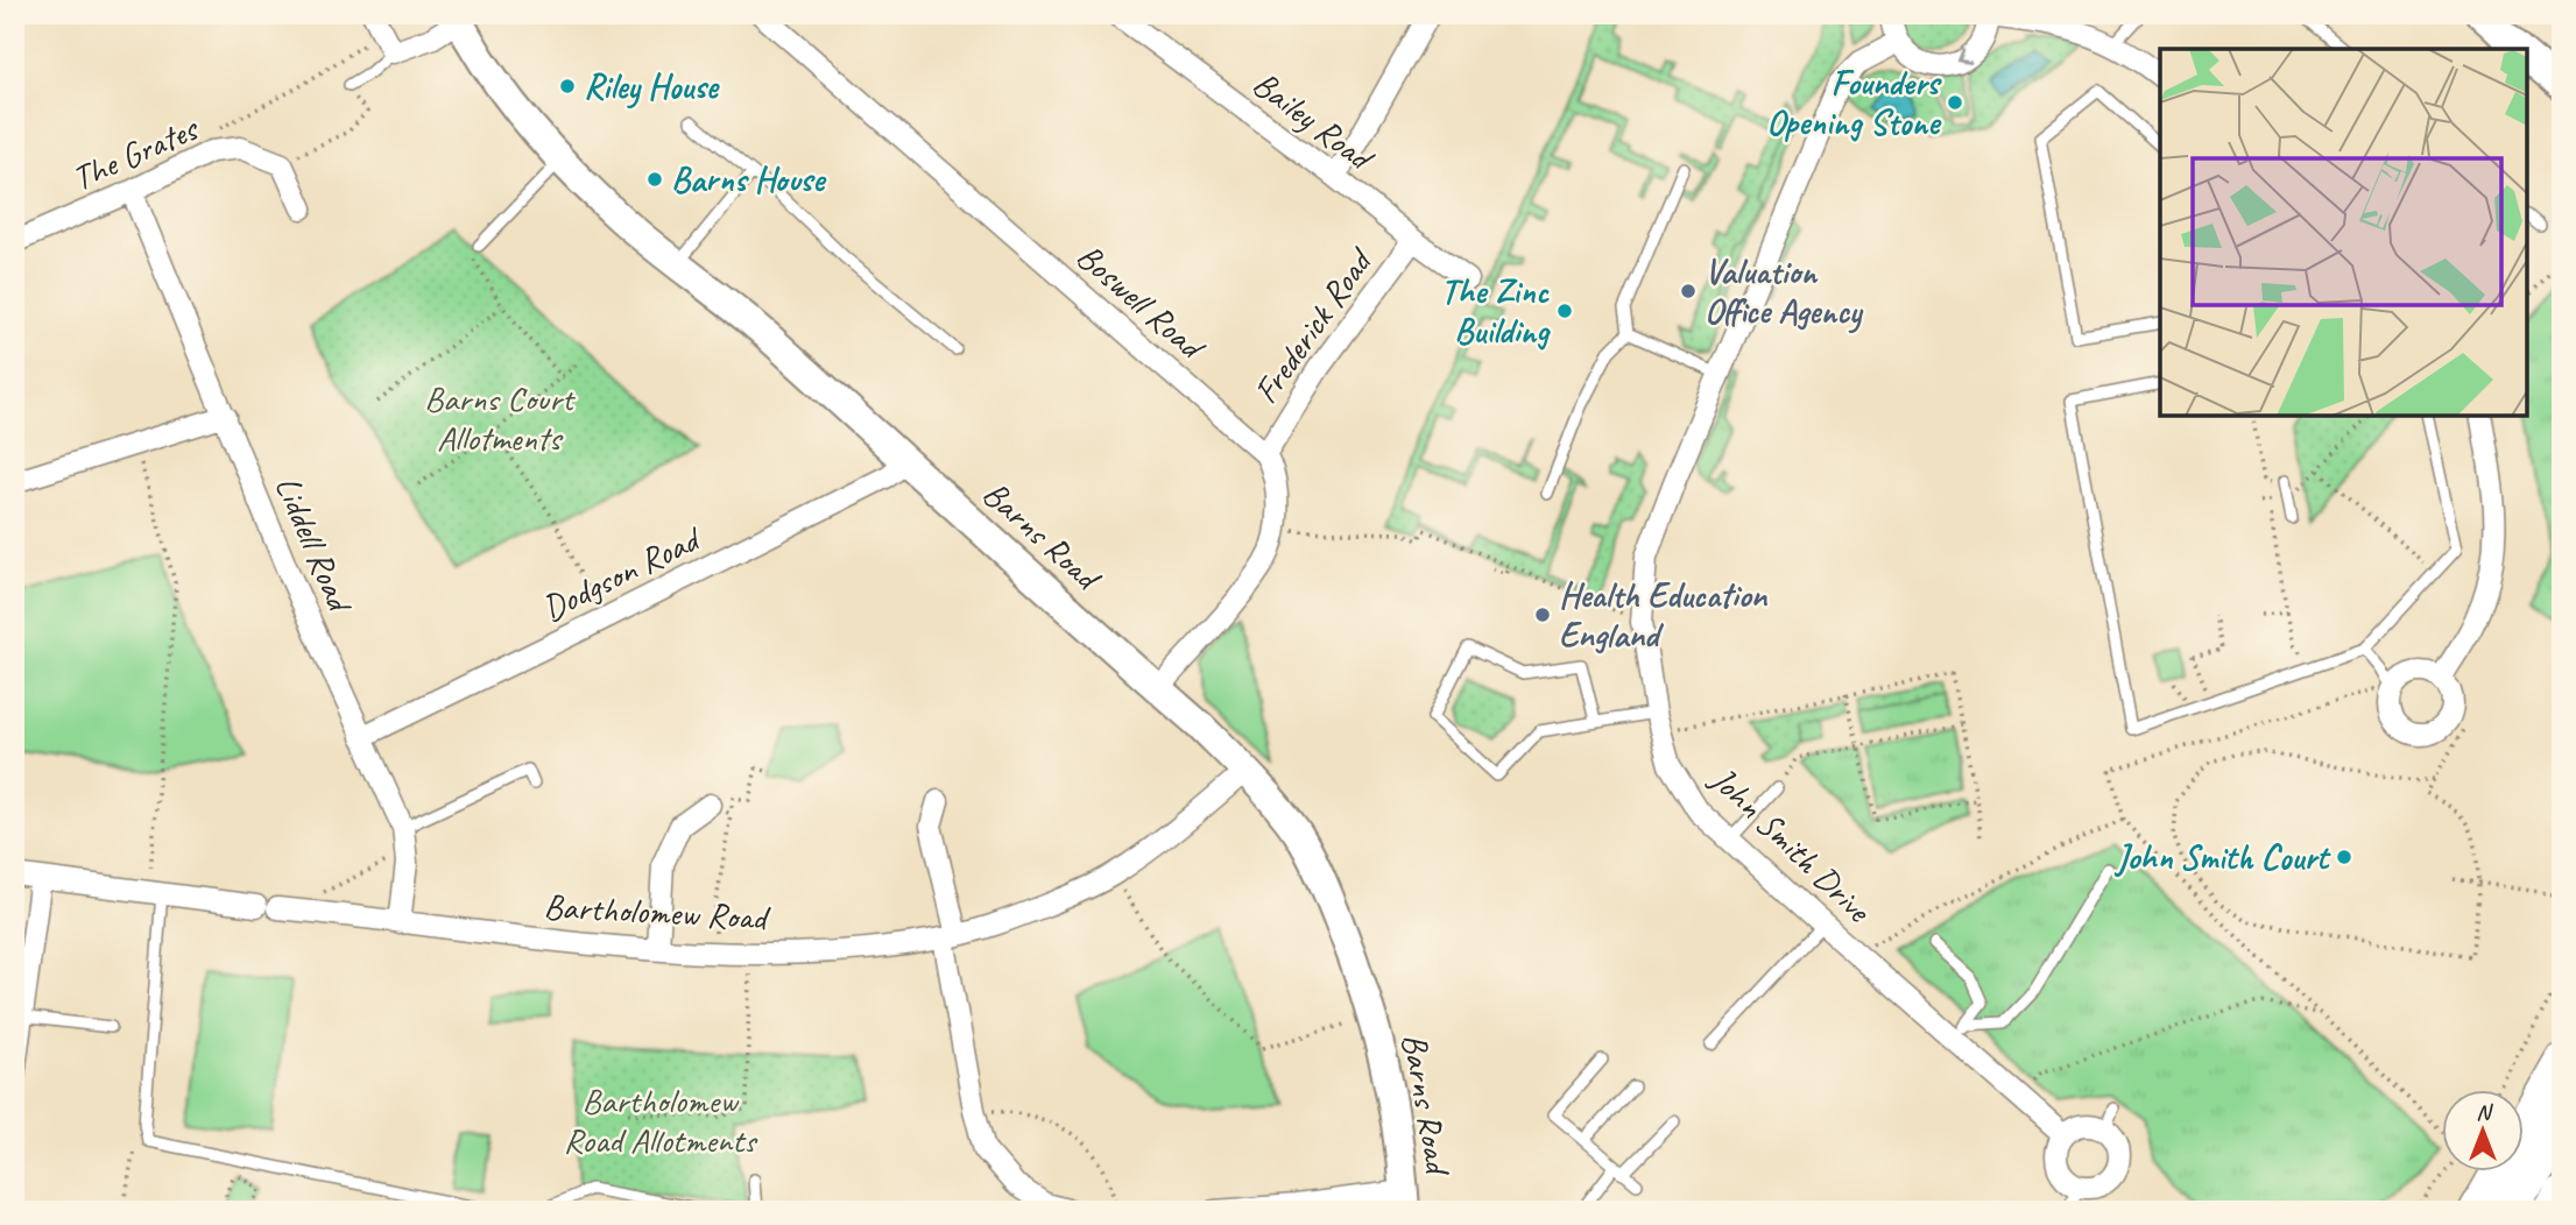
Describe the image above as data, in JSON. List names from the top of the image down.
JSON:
{
  "streets": {
    "street": [
      "Bailey Road",
      "The Grates",
      "Boswell Road",
      "Frederick Road",
      "Barns Road",
      "Liddell Road",
      "Dodgson Road",
      "John Smith Drive",
      "Bartholomew Road"
    ]
  },
  "crossings": [
    ["Bailey Road", "Frederick Road"],
    ["The Grates", "Liddell Road"],
    ["Boswell Road", "Frederick Road"],
    ["Barns Road", "Dodgson Road"],
    ["Barns Road", "Bartholomew Road"],
    ["Liddell Road", "Dodgson Road"],
    ["Liddell Road", "Bartholomew Road"]
  ],
  "parks": ["Barns Court Allotments", "Bartholomew Road Allotments"],
  "places": [
    "Riley House",
    "Founders Opening Stone",
    "Barns House",
    "Valuation Office Agency",
    "The Zinc Building",
    "Health Education England",
    "John Smith Court"
  ],
  "north": "top"
}
